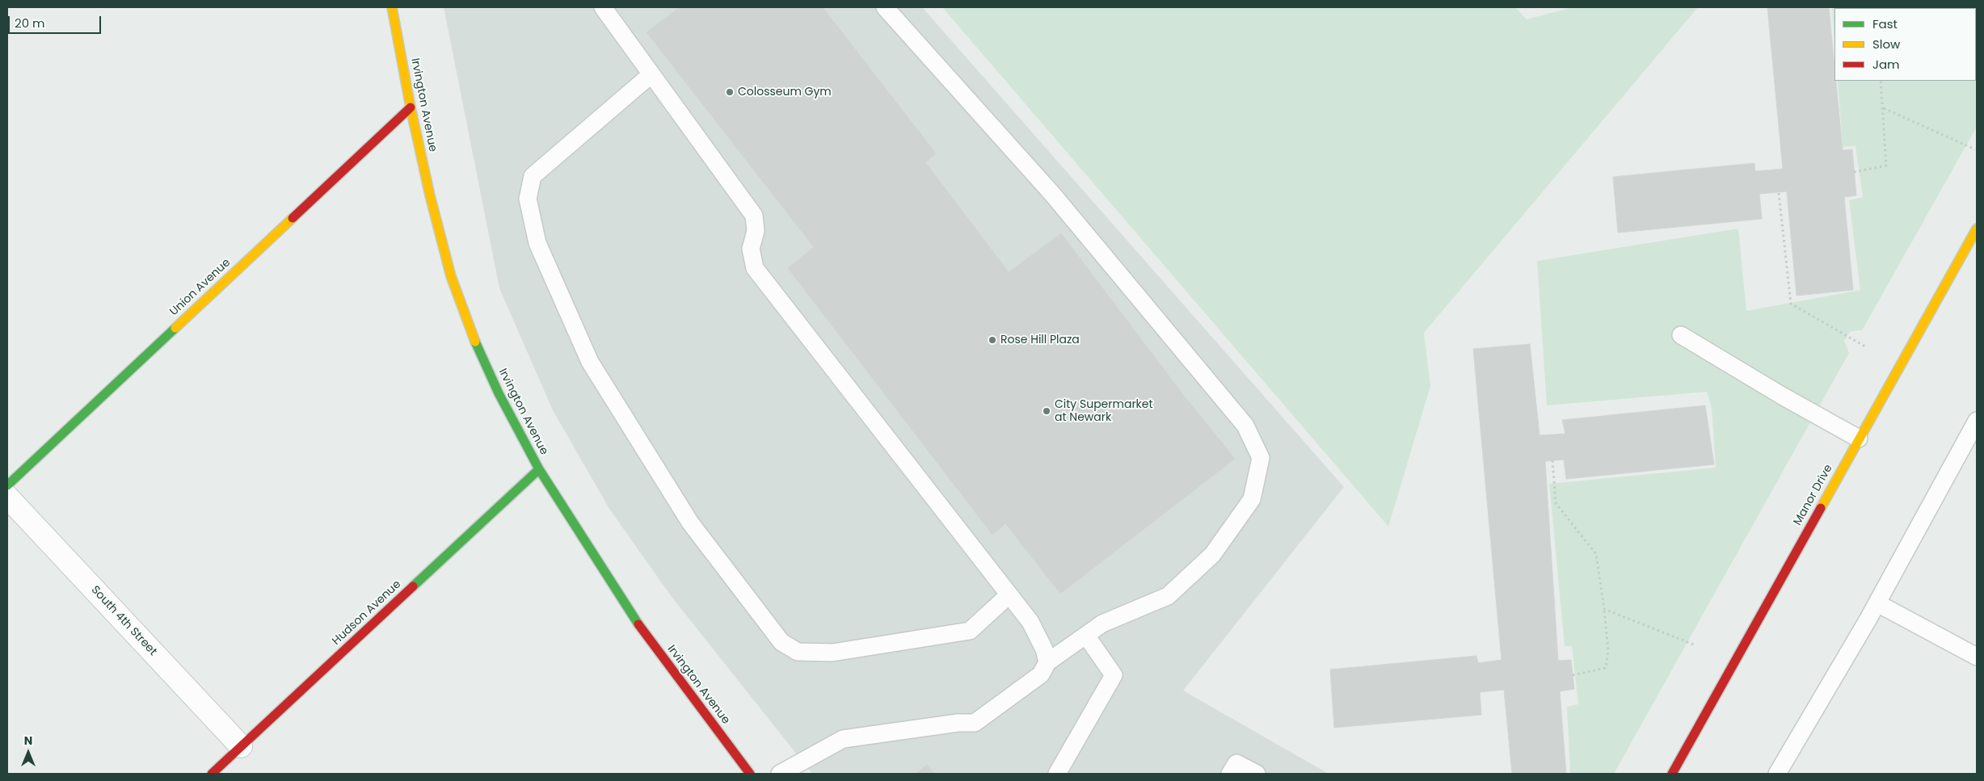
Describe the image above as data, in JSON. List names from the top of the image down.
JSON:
{
  "streets": {
    "street": [
      "Irvington Avenue",
      "Union Avenue",
      "Manor Drive",
      "Hudson Avenue",
      "South 4th Street"
    ]
  },
  "crossings": [
    ["Irvington Avenue", "Union Avenue"],
    ["Irvington Avenue", "Hudson Avenue"],
    ["Hudson Avenue", "South 4th Street"]
  ],
  "places": ["Colosseum Gym", "Rose Hill Plaza", "City Supermarket at Newark"],
  "legend": ["Fast", "Slow", "Jam"],
  "scale_bar": "20 m",
  "north": "top"
}
